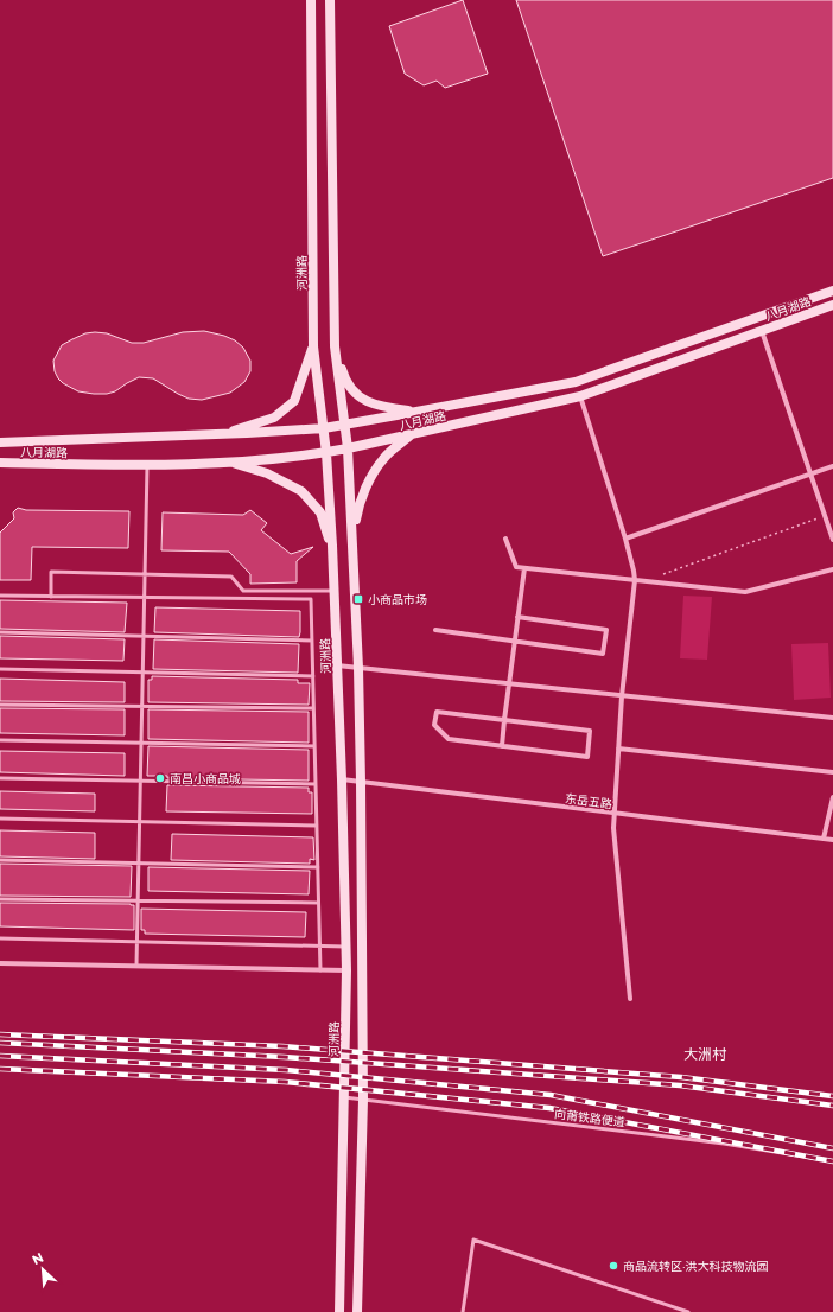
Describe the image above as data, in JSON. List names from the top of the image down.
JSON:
{
  "streets": {
    "main road": ["河洲路", "八月湖路"],
    "street": ["东岳五路"],
    "lane": ["向莆铁路便道"]
  },
  "crossings": [
    ["河洲路", "八月湖路"],
    ["河洲路", "东岳五路"],
    ["河洲路", "向莆铁路便道"]
  ],
  "districts": ["大洲村"],
  "places": {
    "transit": ["小商品市场"],
    "other": ["南昌小商品城", "商品流转区·洪大科技物流园"]
  },
  "north": "top left"
}
